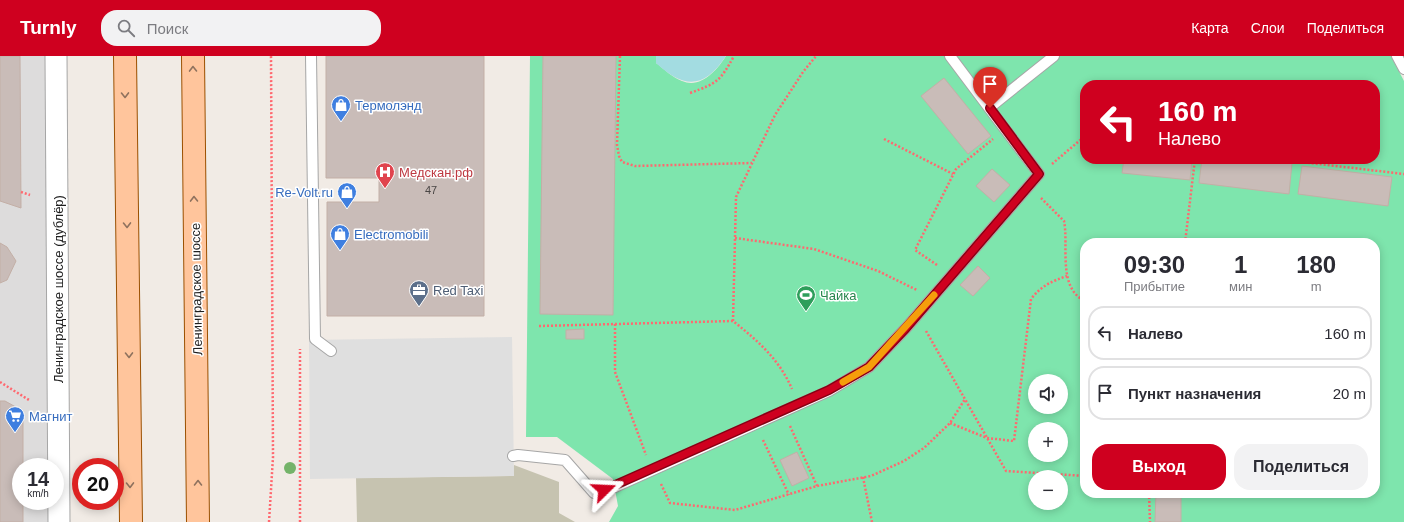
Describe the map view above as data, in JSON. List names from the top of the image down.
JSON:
{
  "streets": {
    "main road": ["Ленинградское шоссе"],
    "street": ["Ленинградское шоссе (дублёр)"]
  },
  "places": {
    "shop": ["Термолэнд", "Re-Volt.ru", "Electromobili"],
    "hospital": ["Медскан.рф"],
    "office": ["Red Taxi"],
    "sports": ["Чайка"],
    "supermarket": ["Магнит"]
  },
  "house_numbers": ["47"],
  "page": {
    "header": "Turnly",
    "search": "Поиск",
    "nav": ["Карта", "Слои", "Поделиться"],
    "turn": ["160 m", "Налево"],
    "eta": [
      "09:30",
      "Прибытие",
      "1",
      "мин",
      "180",
      "m"
    ],
    "list": [
      {
        "name": "Налево",
        "value": "160 m"
      },
      {
        "name": "Пункт назначения",
        "value": "20 m"
      }
    ],
    "map_buttons": ["+", "−"],
    "buttons": ["Выход", "Поделиться"],
    "speed": "14 km/h",
    "limit": "20"
  }
}
